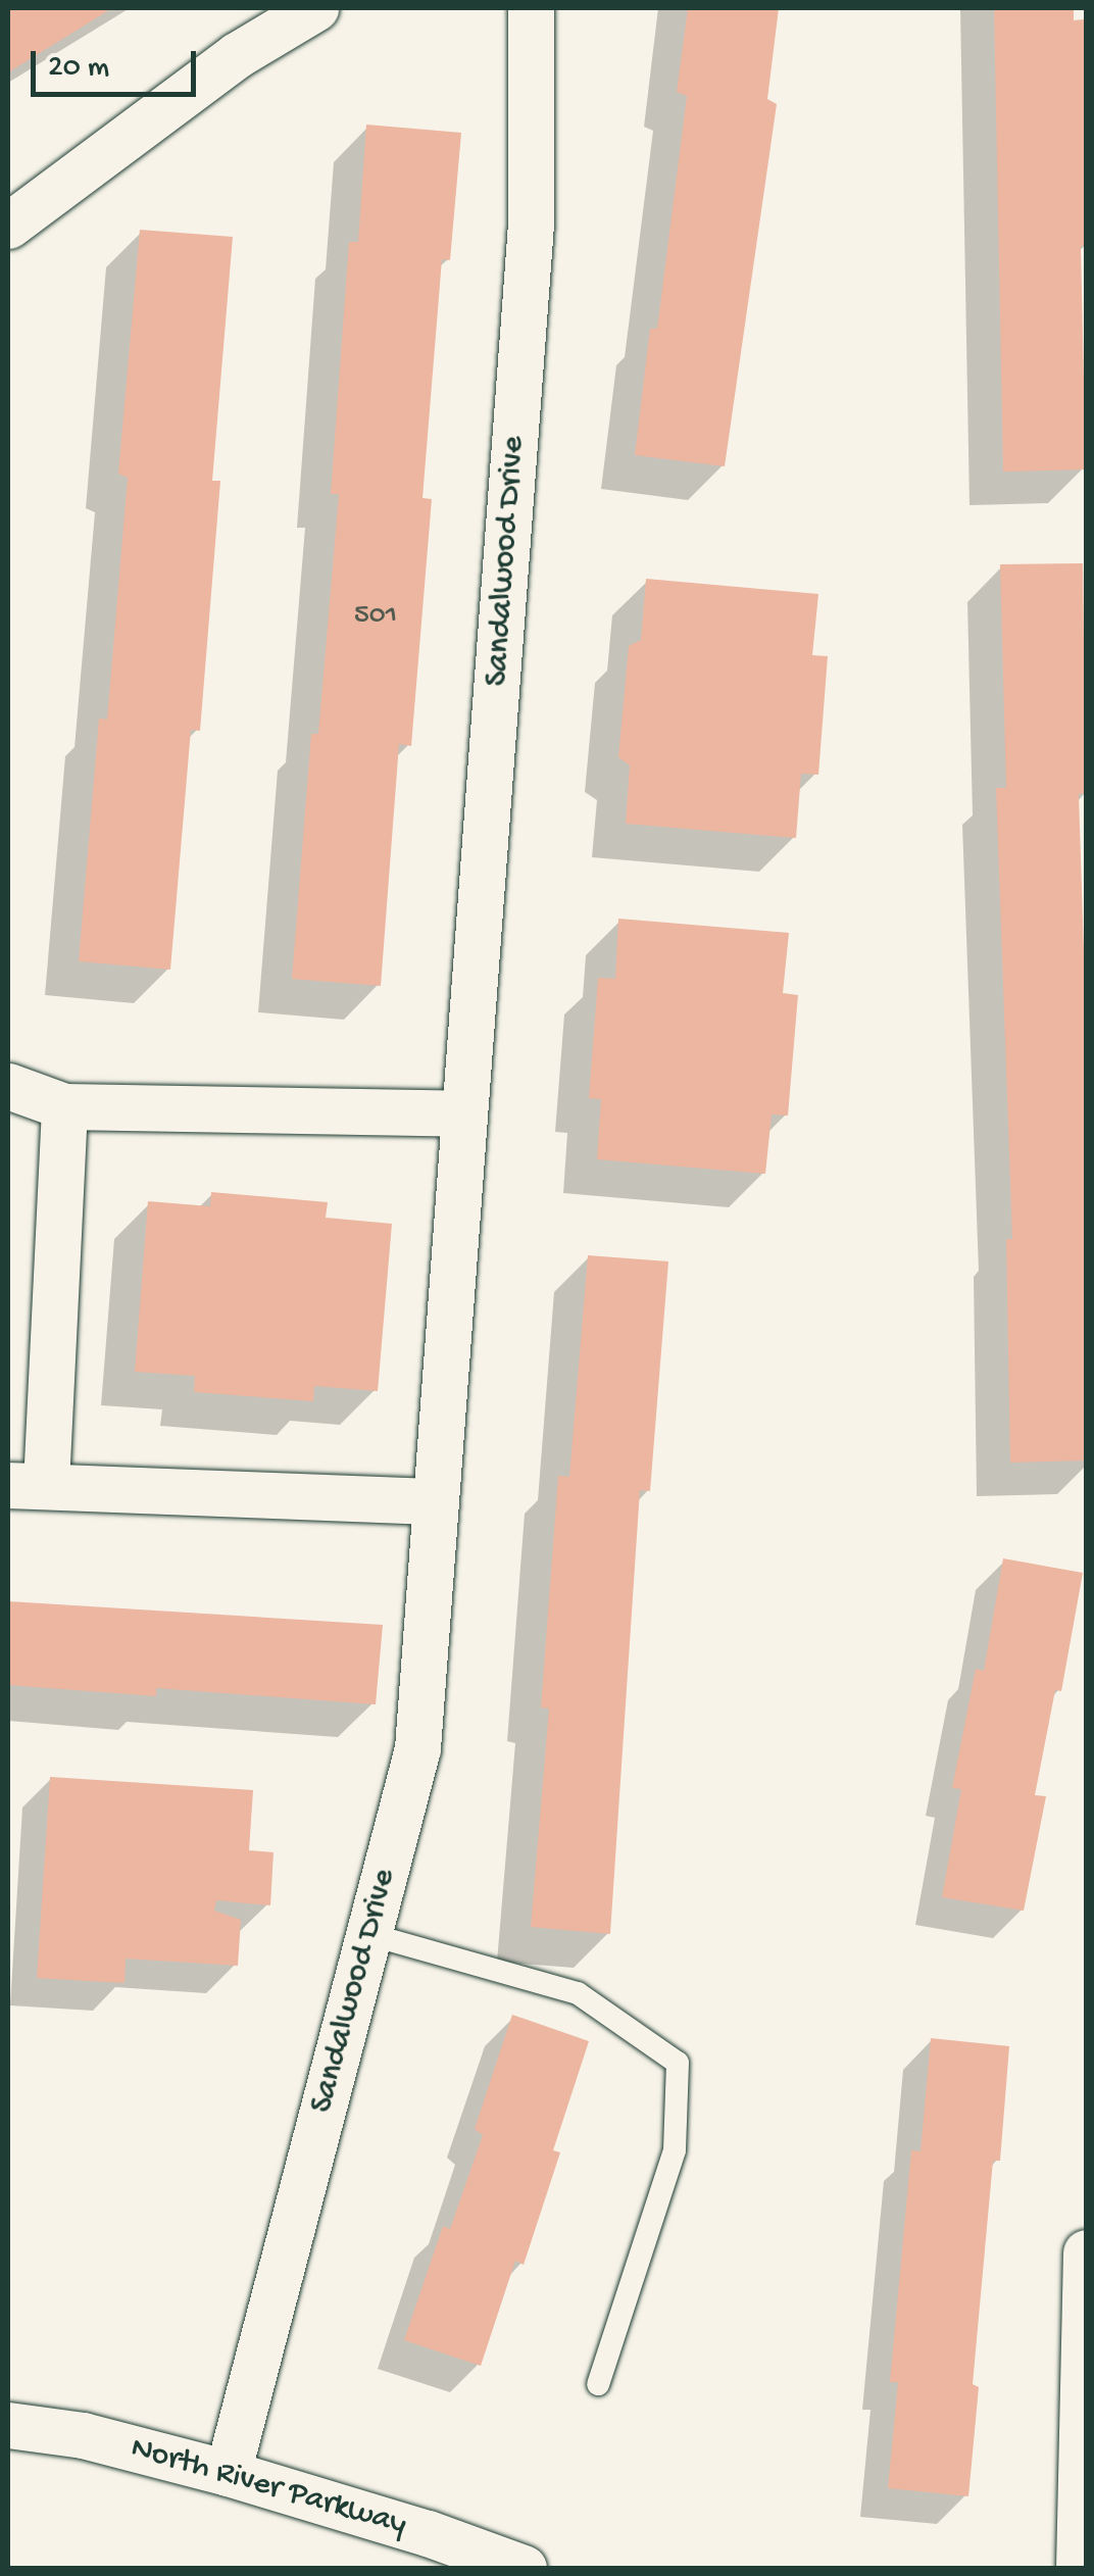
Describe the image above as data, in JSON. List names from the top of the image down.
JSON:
{
  "streets": {
    "street": ["Sandalwood Drive", "North River Parkway"]
  },
  "crossings": [
    ["Sandalwood Drive", "North River Parkway"]
  ],
  "house_numbers": ["501"],
  "scale_bar": "20 m"
}
